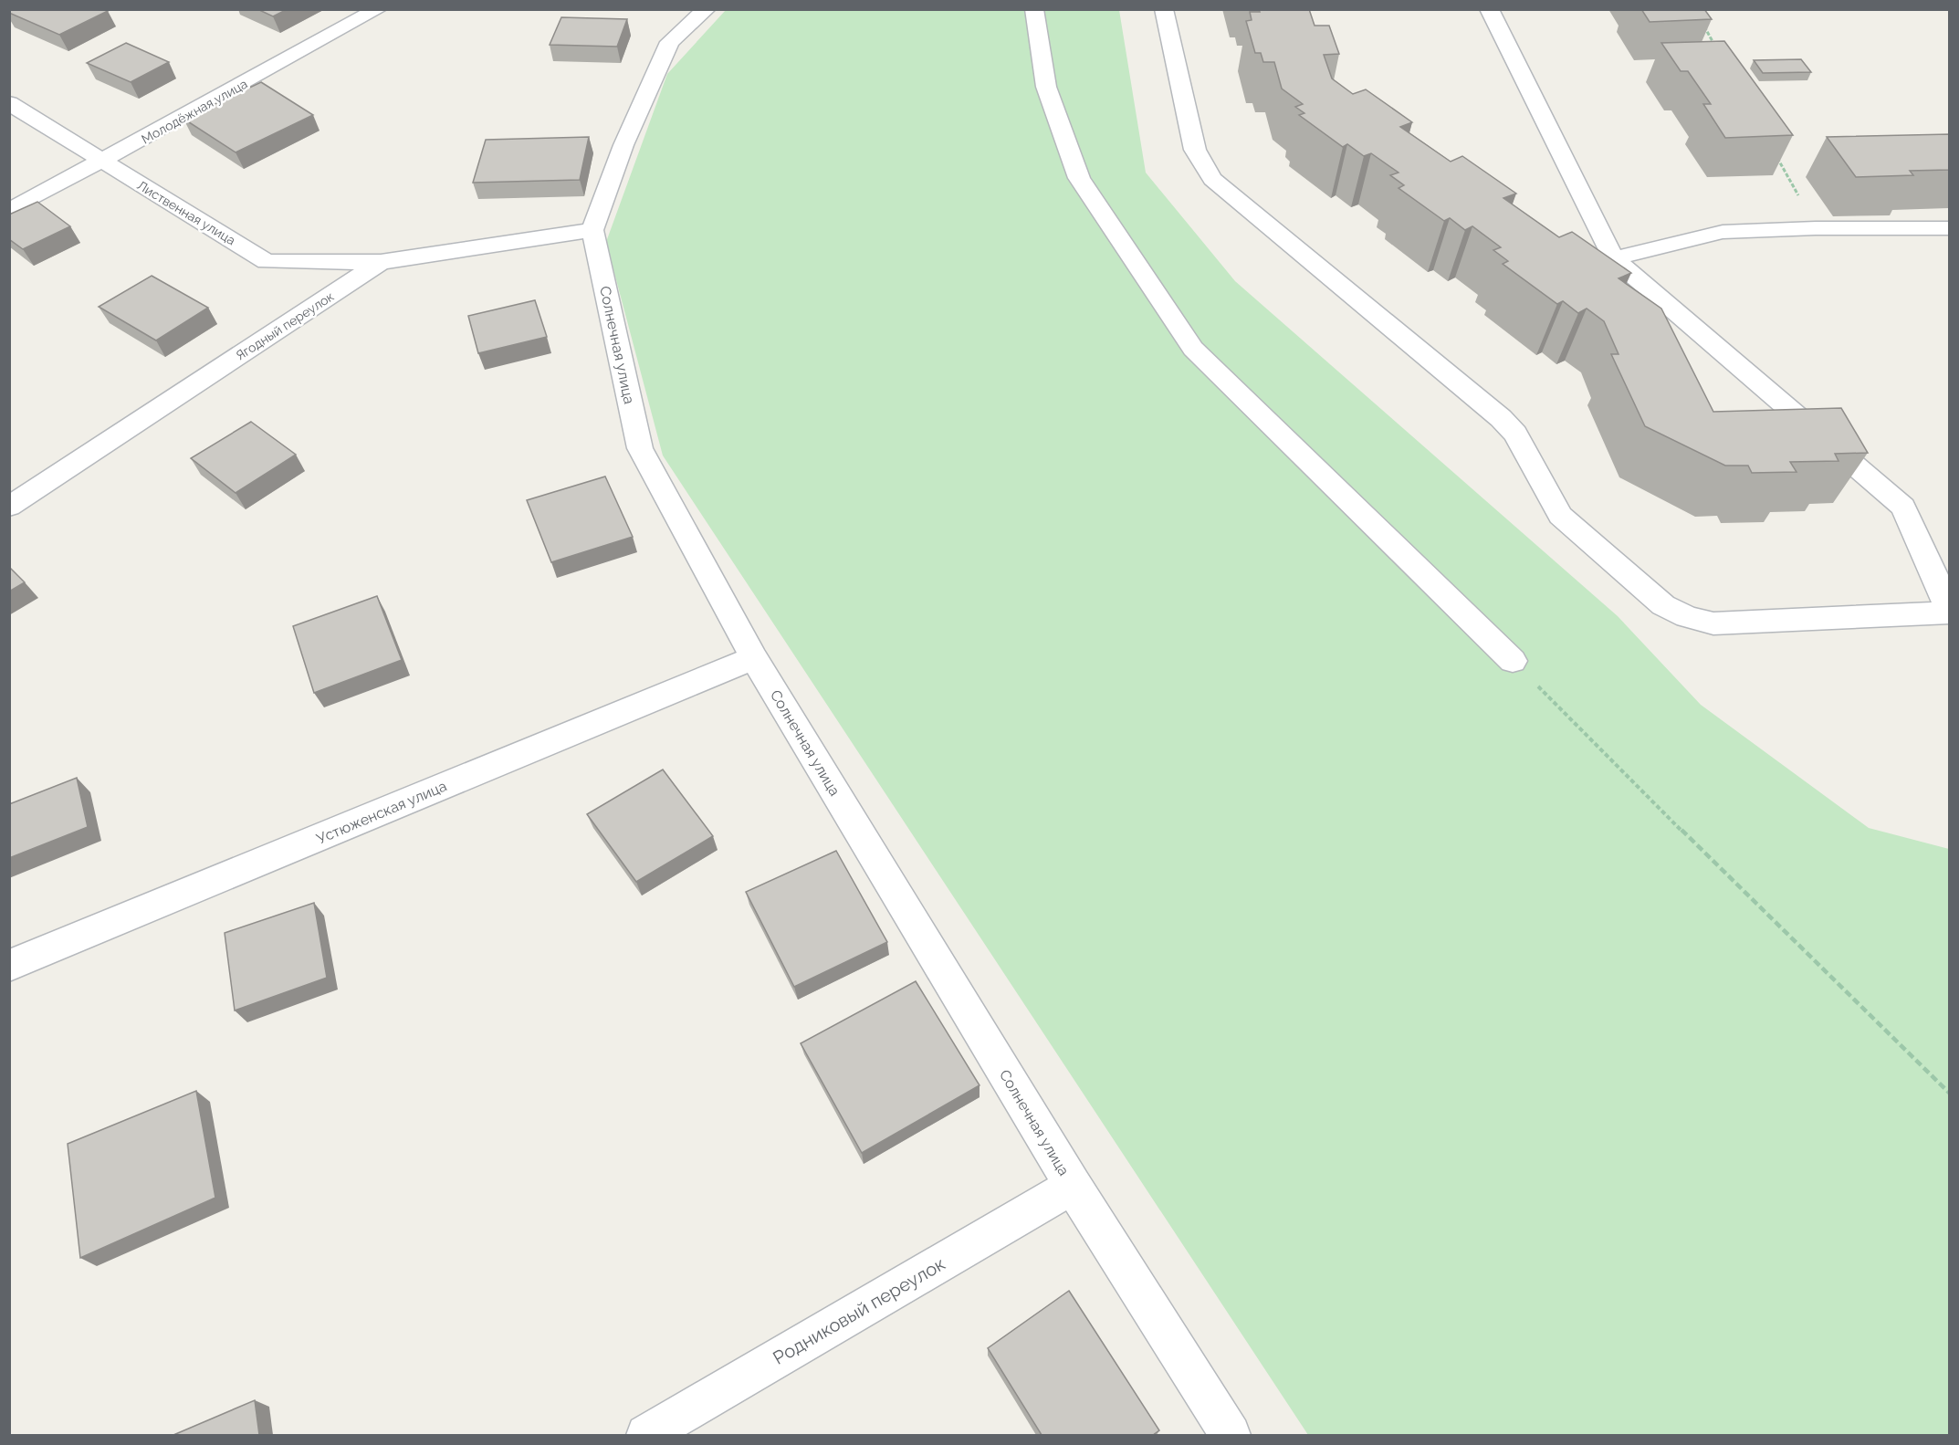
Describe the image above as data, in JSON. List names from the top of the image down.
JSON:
{
  "streets": {
    "street": [
      "Молодёжная улица",
      "Лиственная улица",
      "Ягодный переулок",
      "Солнечная улица",
      "Устюженская улица",
      "Родниковый переулок"
    ]
  },
  "crossings": [
    ["Молодёжная улица", "Лиственная улица"],
    ["Лиственная улица", "Ягодный переулок"],
    ["Ягодный переулок", "Солнечная улица"],
    ["Солнечная улица", "Устюженская улица"],
    ["Солнечная улица", "Родниковый переулок"]
  ]
}
